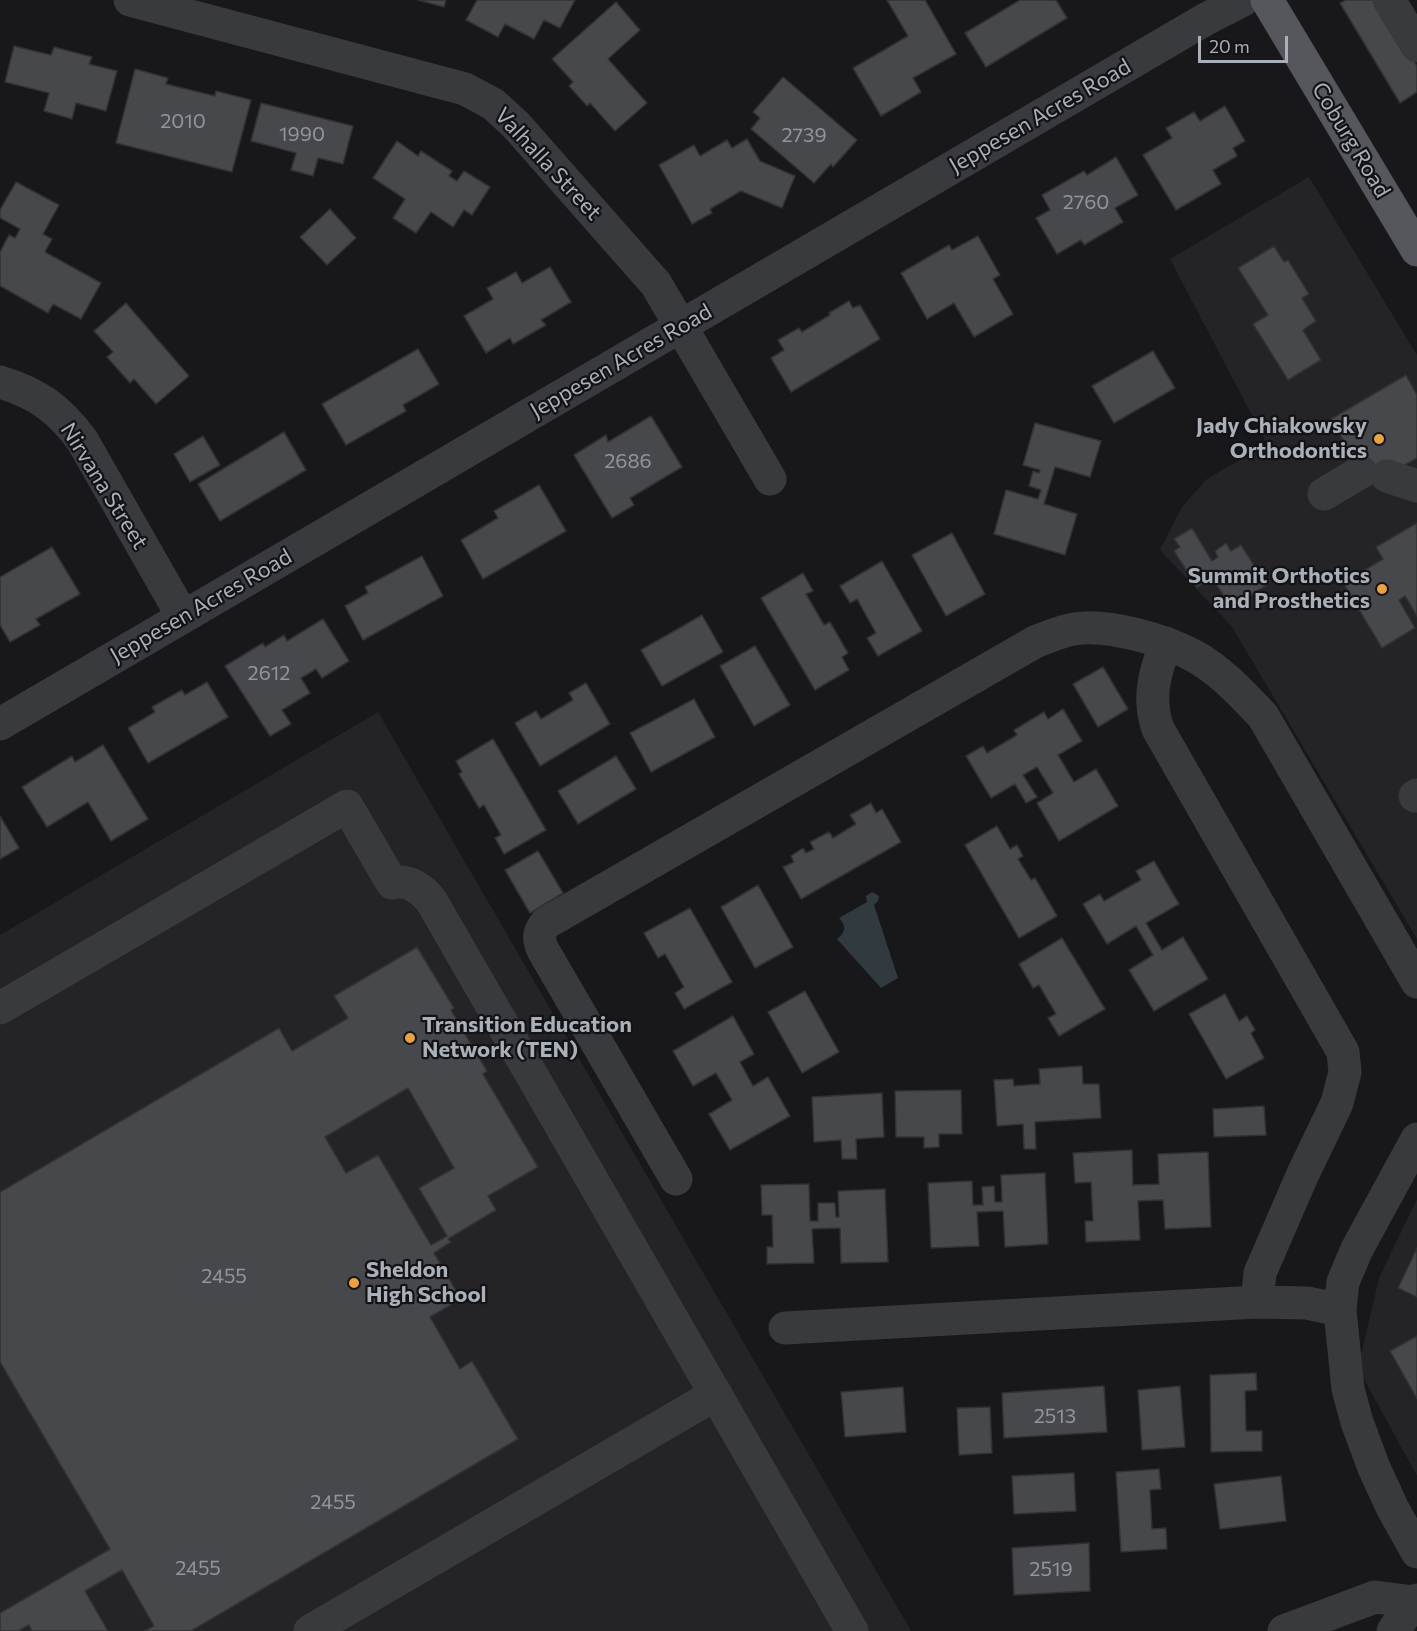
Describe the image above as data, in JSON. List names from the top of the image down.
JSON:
{
  "streets": {
    "main road": ["Coburg Road"],
    "street": ["Jeppesen Acres Road", "Valhalla Street", "Nirvana Street"]
  },
  "crossings": [
    ["Jeppesen Acres Road", "Valhalla Street"],
    ["Jeppesen Acres Road", "Nirvana Street"]
  ],
  "places": [
    "Jady Chiakowsky Orthodontics",
    "Summit Orthotics and Prosthetics",
    "Transition Education Network (TEN)",
    "Sheldon High School"
  ],
  "house_numbers": [
    "2010",
    "1990",
    "2739",
    "2760",
    "2686",
    "2612",
    "2455",
    "2513",
    "2455",
    "2455",
    "2519"
  ],
  "scale_bar": "20 m"
}
